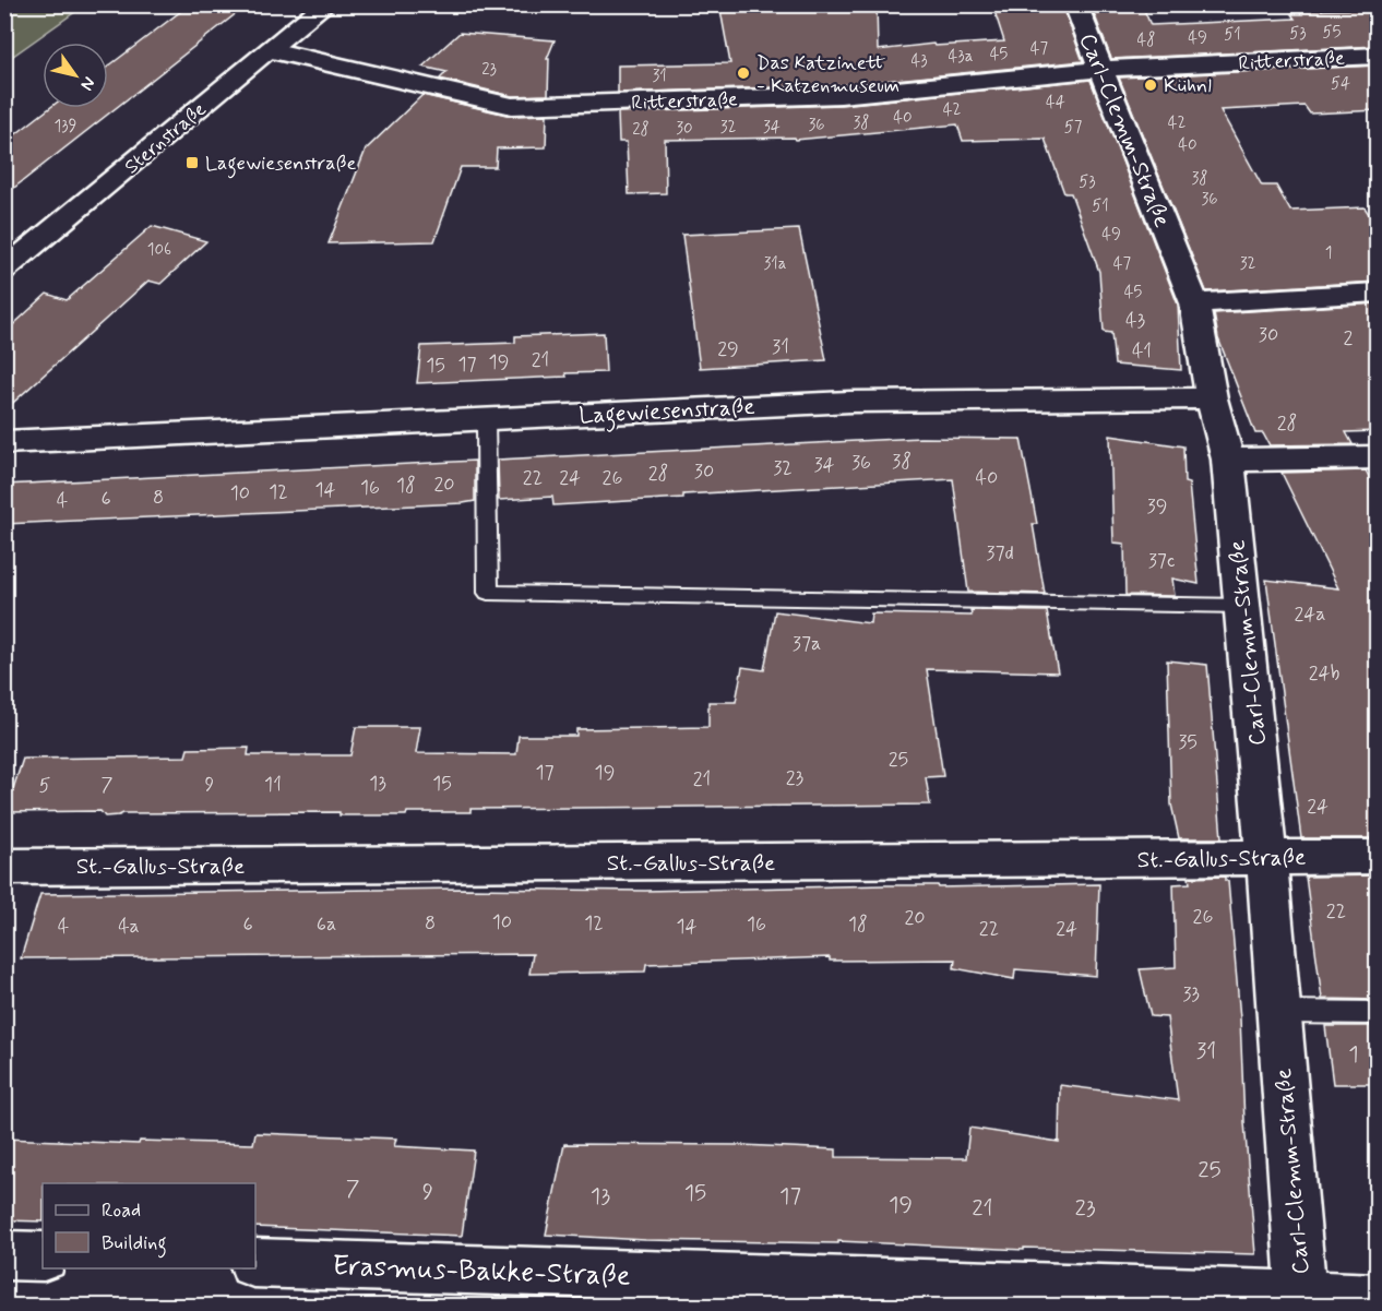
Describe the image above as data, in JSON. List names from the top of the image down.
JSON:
{
  "streets": {
    "street": [
      "Ritterstraße",
      "Carl-Clemm-Straße",
      "Sternstraße",
      "Lagewiesenstraße",
      "St.-Gallus-Straße",
      "Erasmus-Bakke-Straße"
    ]
  },
  "crossings": [
    ["Ritterstraße", "Carl-Clemm-Straße"],
    ["Ritterstraße", "Sternstraße"],
    ["Carl-Clemm-Straße", "Lagewiesenstraße"],
    ["Carl-Clemm-Straße", "St.-Gallus-Straße"],
    ["Carl-Clemm-Straße", "Erasmus-Bakke-Straße"]
  ],
  "places": {
    "other": ["Das Katzinett - Katzenmuseum", "Kühnl"],
    "transit": ["Lagewiesenstraße"]
  },
  "house_numbers": [
    "55",
    "53",
    "51",
    "49",
    "48",
    "47",
    "45",
    "43a",
    "43",
    "23",
    "31",
    "54",
    "44",
    "42",
    "40",
    "38",
    "42",
    "36",
    "139",
    "32",
    "34",
    "57",
    "30",
    "28",
    "40",
    "38",
    "53",
    "36",
    "51",
    "49",
    "106",
    "1",
    "31a",
    "47",
    "32",
    "45",
    "43",
    "30",
    "2",
    "31",
    "29",
    "41",
    "21",
    "19",
    "17",
    "15",
    "28",
    "38",
    "36",
    "34",
    "32",
    "30",
    "28",
    "22",
    "24",
    "26",
    "40",
    "20",
    "18",
    "16",
    "14",
    "12",
    "10",
    "8",
    "6",
    "4",
    "39",
    "37d",
    "37c",
    "24a",
    "37a",
    "24b",
    "35",
    "25",
    "17",
    "19",
    "23",
    "21",
    "13",
    "15",
    "7",
    "9",
    "11",
    "5",
    "24",
    "22",
    "26",
    "20",
    "10",
    "8",
    "12",
    "6",
    "6a",
    "16",
    "18",
    "4",
    "4a",
    "14",
    "22",
    "24",
    "33",
    "31",
    "1",
    "25",
    "7",
    "9",
    "15",
    "13",
    "17",
    "19",
    "21",
    "23"
  ],
  "legend": ["Road", "Building"],
  "north": "bottom right"
}
